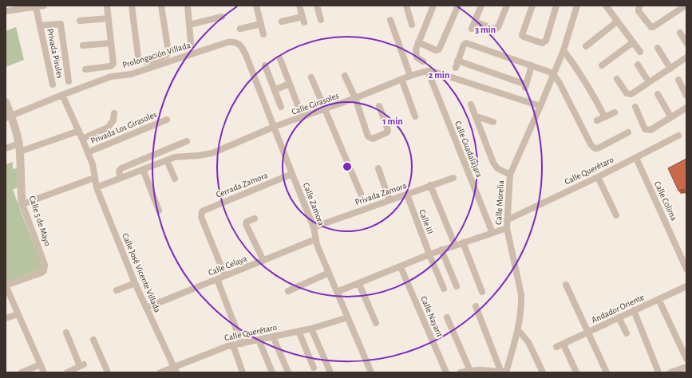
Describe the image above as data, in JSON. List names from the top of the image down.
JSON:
{
  "streets": {
    "street": [
      "Privada Pirules",
      "Prolongación Villada",
      "Calle Girasoles",
      "Privada Los Girasoles",
      "Calle Guadalajara",
      "Calle Querétaro",
      "Cerrada Zamora",
      "Privada Zamora",
      "Calle Colima",
      "Calle Morelia",
      "Calle Zamora",
      "Calle 5 de Mayo",
      "Calle III",
      "Calle Celaya",
      "Calle José Vicente Villada",
      "Andador Oriente",
      "Calle Nayarit"
    ]
  },
  "crossings": [
    ["Prolongación Villada", "Calle Zamora"],
    ["Prolongación Villada", "Calle 5 de Mayo"],
    ["Calle Girasoles", "Calle Guadalajara"],
    ["Calle Girasoles", "Calle Morelia"],
    ["Calle Girasoles", "Calle Zamora"],
    ["Calle Girasoles", "Calle José Vicente Villada"],
    ["Calle Querétaro", "Calle Colima"],
    ["Calle Querétaro", "Calle Morelia"],
    ["Calle Querétaro", "Calle Zamora"],
    ["Calle Querétaro", "Calle José Vicente Villada"],
    ["Cerrada Zamora", "Calle Zamora"],
    ["Cerrada Zamora", "Calle Celaya"],
    ["Privada Zamora", "Calle Zamora"],
    ["Privada Zamora", "Calle III"],
    ["Calle Zamora", "Calle Celaya"],
    ["Calle Celaya", "Calle José Vicente Villada"]
  ],
  "rings": ["3 min", "2 min", "1 min"]
}
